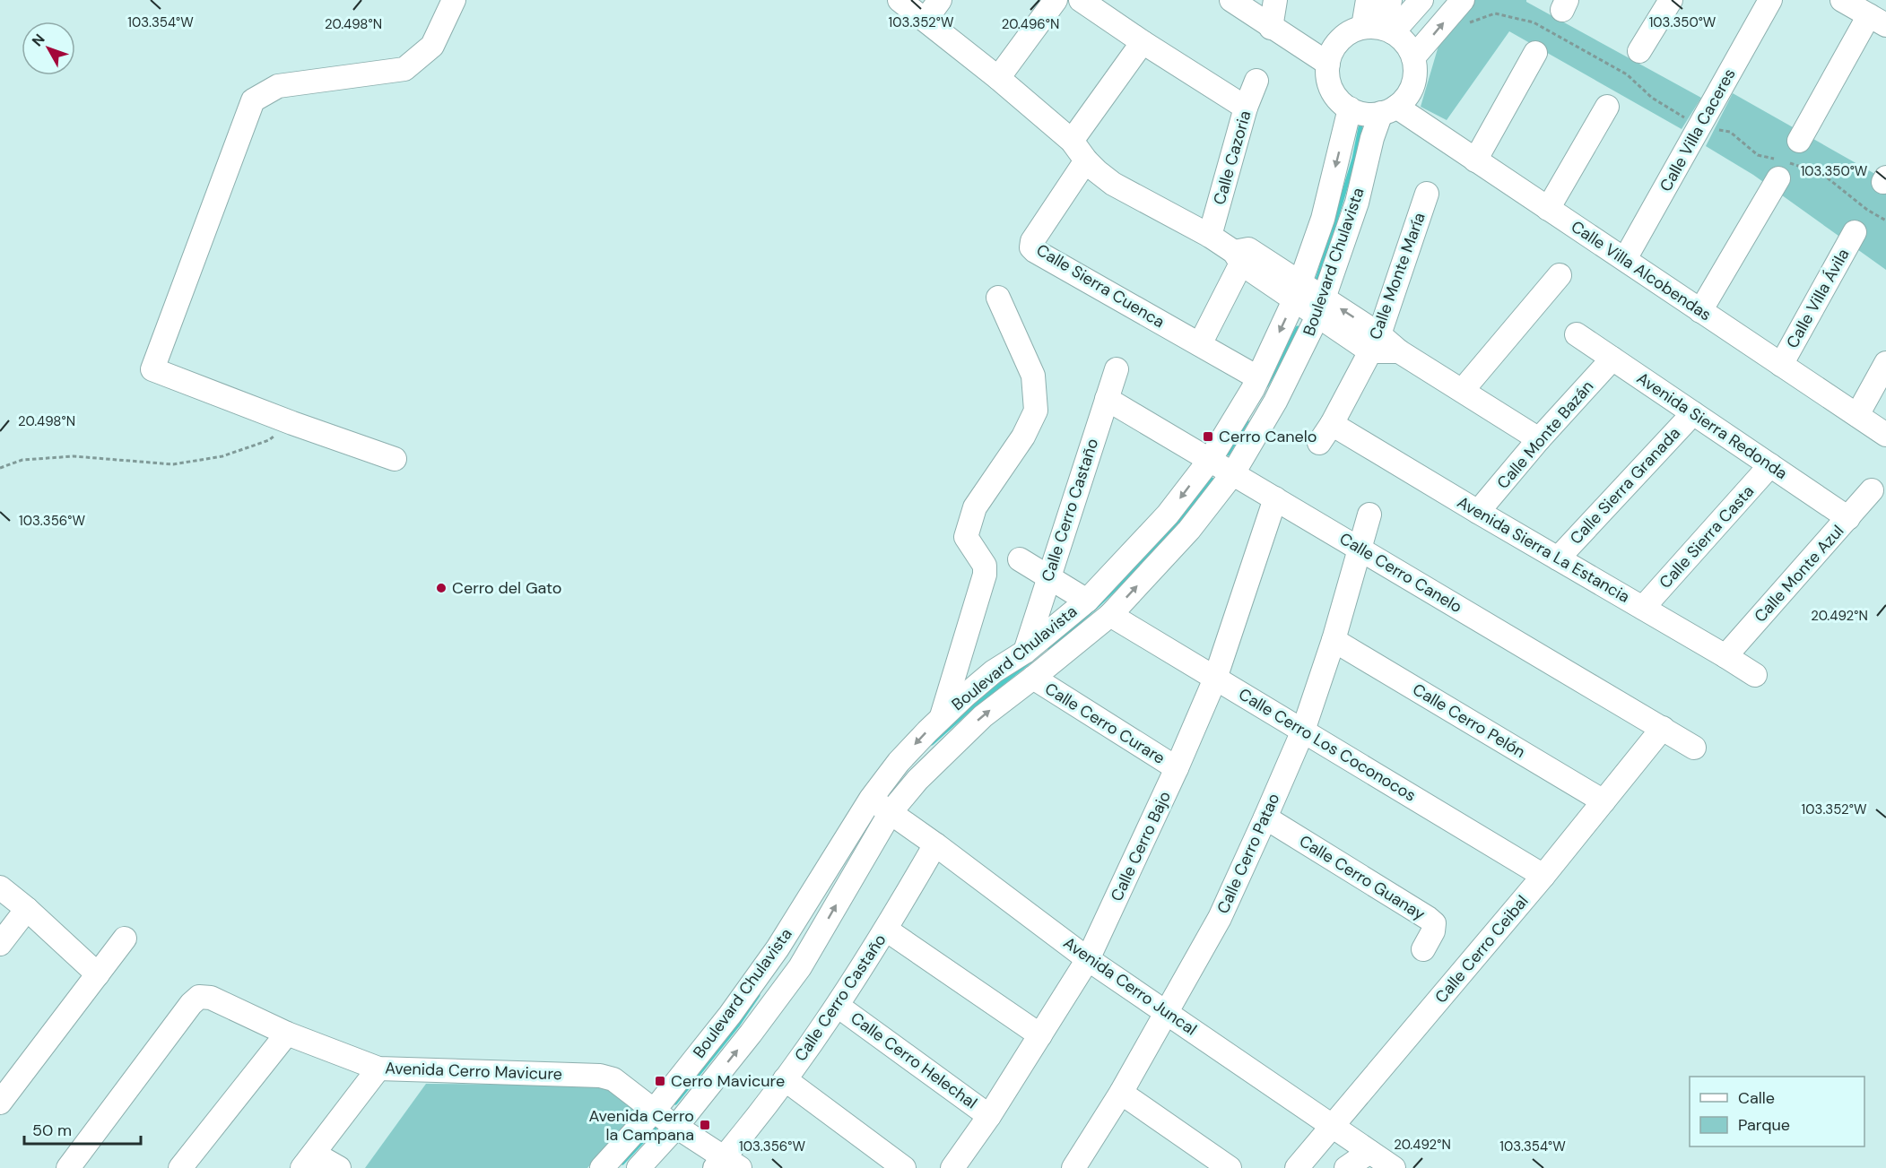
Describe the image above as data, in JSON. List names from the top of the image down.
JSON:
{
  "streets": {
    "street": [
      "Calle Villa Caceres",
      "Calle Cazoria",
      "Boulevard Chulavista",
      "Calle Villa Alcobendas",
      "Calle Monte María",
      "Calle Sierra Cuenca",
      "Calle Villa Ávila",
      "Avenida Sierra Redonda",
      "Calle Monte Bazán",
      "Calle Sierra Granada",
      "Calle Cerro Castaño",
      "Calle Sierra Casta",
      "Avenida Sierra La Estancia",
      "Calle Cerro Canelo",
      "Calle Monte Azul",
      "Calle Cerro Pelón",
      "Calle Cerro Curare",
      "Calle Cerro Los Coconocos",
      "Calle Cerro Bajo",
      "Calle Cerro Patao",
      "Calle Cerro Guanay",
      "Calle Cerro Ceibal",
      "Avenida Cerro Juncal",
      "Calle Cerro Helechal",
      "Avenida Cerro Mavicure"
    ]
  },
  "crossings": [
    ["Calle Villa Caceres", "Calle Villa Alcobendas"],
    ["Boulevard Chulavista", "Calle Villa Alcobendas"],
    ["Boulevard Chulavista", "Calle Sierra Cuenca"],
    ["Boulevard Chulavista", "Calle Cerro Castaño"],
    ["Boulevard Chulavista", "Calle Cerro Canelo"],
    ["Boulevard Chulavista", "Calle Cerro Curare"],
    ["Boulevard Chulavista", "Calle Cerro Los Coconocos"],
    ["Boulevard Chulavista", "Avenida Cerro Juncal"],
    ["Boulevard Chulavista", "Avenida Cerro Mavicure"],
    ["Calle Villa Alcobendas", "Calle Villa Ávila"],
    ["Calle Monte María", "Avenida Sierra La Estancia"],
    ["Avenida Sierra Redonda", "Calle Monte Bazán"],
    ["Avenida Sierra Redonda", "Calle Sierra Granada"],
    ["Avenida Sierra Redonda", "Calle Sierra Casta"],
    ["Avenida Sierra Redonda", "Calle Monte Azul"],
    ["Calle Monte Bazán", "Avenida Sierra La Estancia"],
    ["Calle Sierra Granada", "Avenida Sierra La Estancia"],
    ["Calle Cerro Castaño", "Calle Cerro Canelo"],
    ["Calle Cerro Castaño", "Avenida Cerro Juncal"],
    ["Calle Cerro Castaño", "Calle Cerro Helechal"],
    ["Calle Cerro Castaño", "Avenida Cerro Mavicure"],
    ["Calle Sierra Casta", "Avenida Sierra La Estancia"],
    ["Avenida Sierra La Estancia", "Calle Monte Azul"],
    ["Calle Cerro Canelo", "Calle Cerro Bajo"],
    ["Calle Cerro Canelo", "Calle Cerro Patao"],
    ["Calle Cerro Canelo", "Calle Cerro Ceibal"],
    ["Calle Cerro Pelón", "Calle Cerro Patao"],
    ["Calle Cerro Pelón", "Calle Cerro Ceibal"],
    ["Calle Cerro Curare", "Calle Cerro Bajo"],
    ["Calle Cerro Los Coconocos", "Calle Cerro Bajo"],
    ["Calle Cerro Los Coconocos", "Calle Cerro Patao"],
    ["Calle Cerro Los Coconocos", "Calle Cerro Ceibal"],
    ["Calle Cerro Bajo", "Avenida Cerro Juncal"],
    ["Calle Cerro Bajo", "Calle Cerro Helechal"],
    ["Calle Cerro Patao", "Calle Cerro Guanay"],
    ["Calle Cerro Patao", "Avenida Cerro Juncal"],
    ["Calle Cerro Ceibal", "Avenida Cerro Juncal"]
  ],
  "places": {
    "transit": ["Cerro Canelo", "Cerro Mavicure", "Avenida Cerro la Campana"],
    "other": ["Cerro del Gato"]
  },
  "legend": ["Calle", "Parque"],
  "scale_bar": "50 m",
  "north": "top left",
  "coordinates": [
    "103.354°W",
    "103.352°W",
    "103.350°W",
    "20.498°N",
    "20.496°N",
    "103.356°W",
    "20.492°N"
  ]
}
